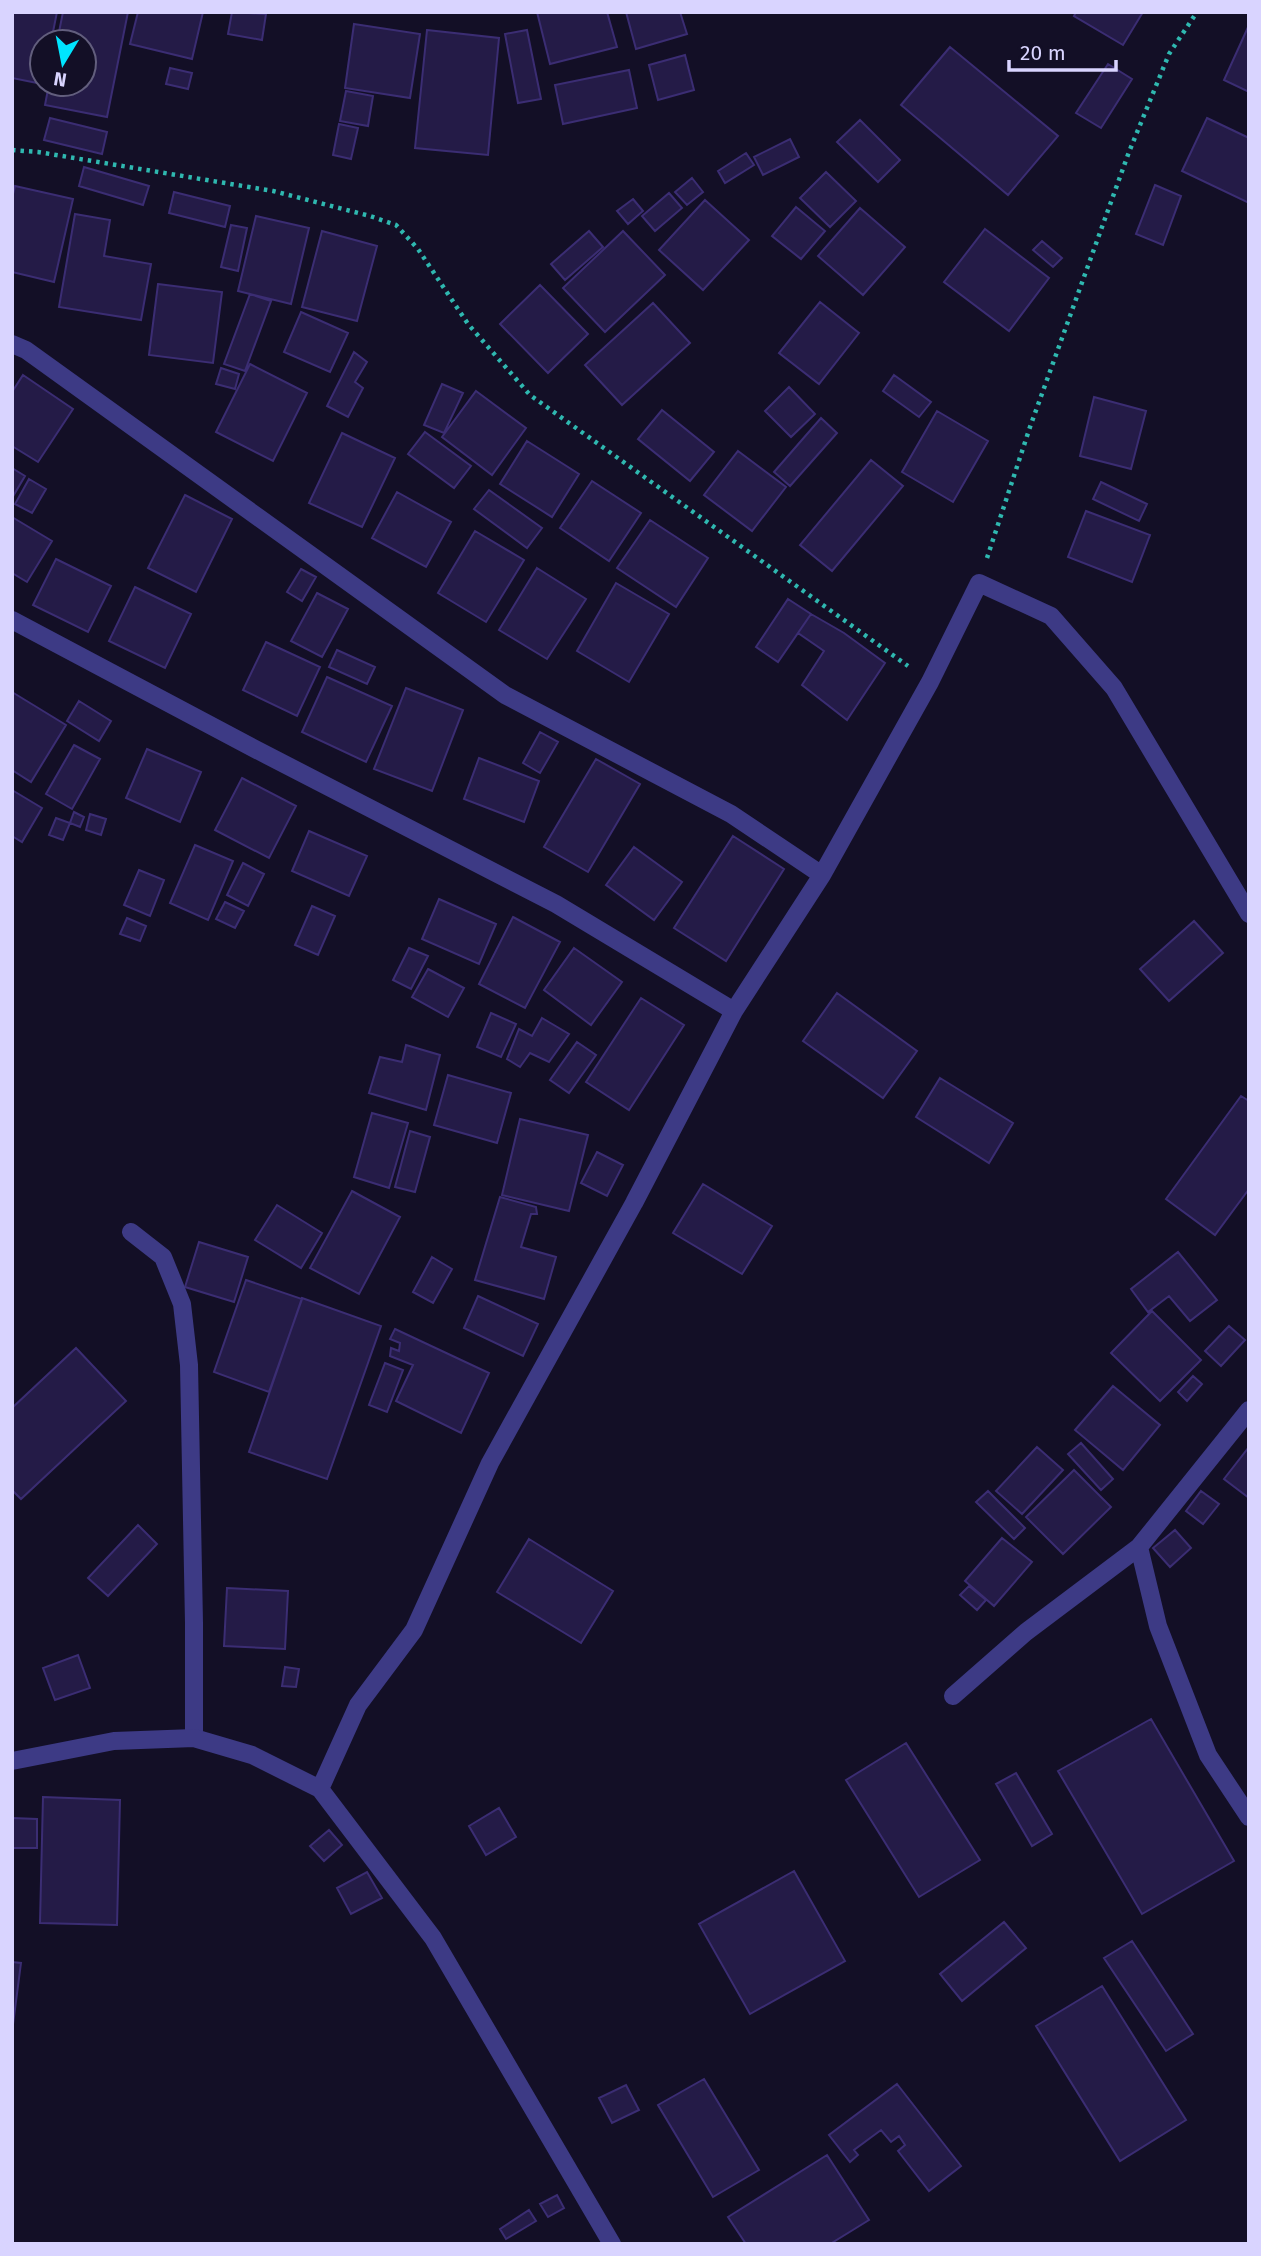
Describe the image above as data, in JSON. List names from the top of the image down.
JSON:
{
  "scale_bar": "20 m",
  "north": "bottom"
}
